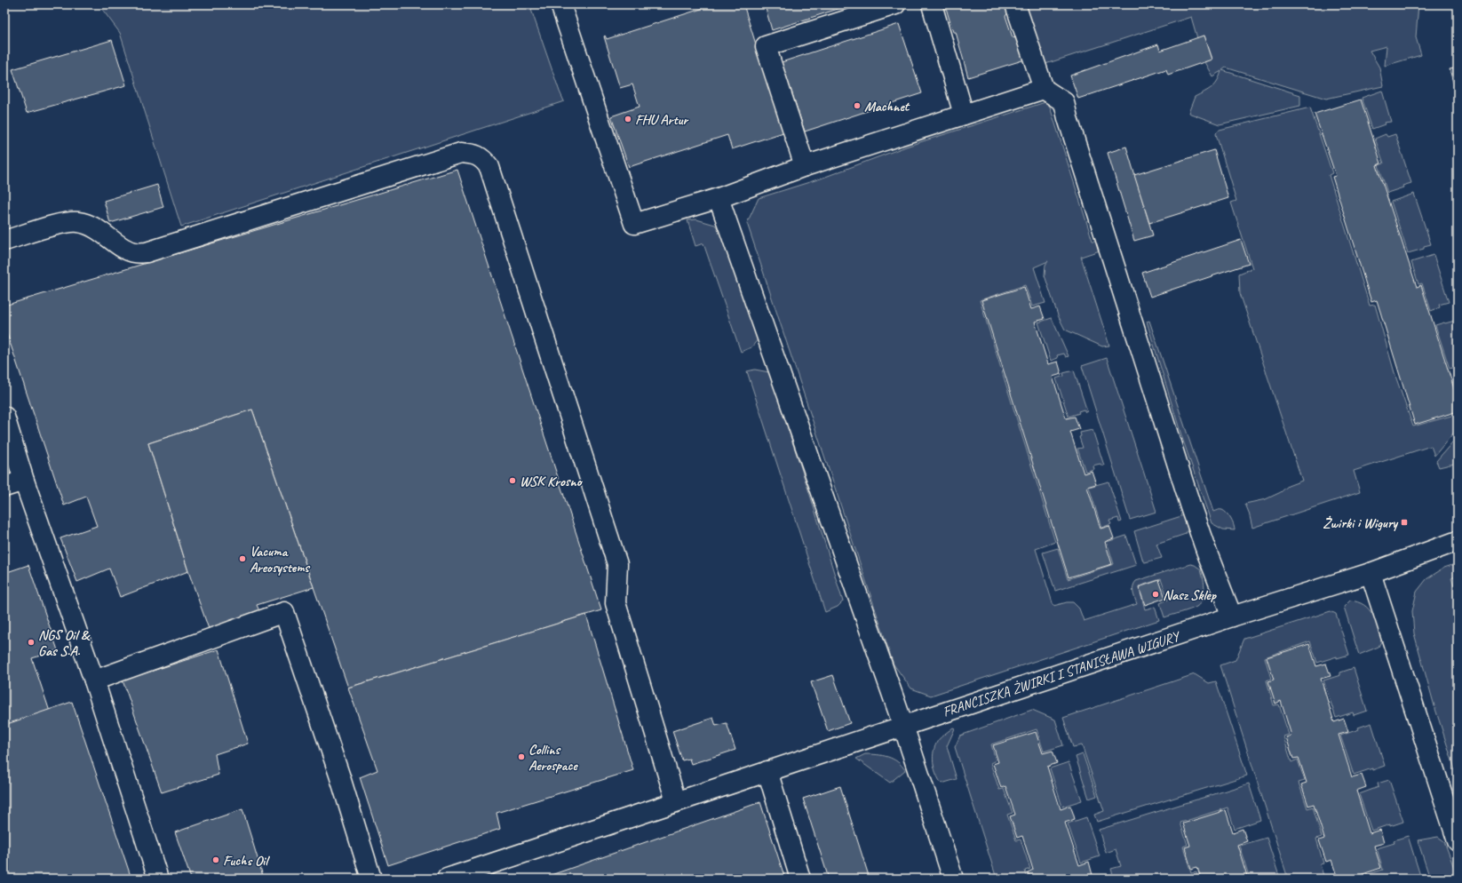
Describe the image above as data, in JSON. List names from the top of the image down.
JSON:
{
  "streets": {
    "street": ["FRANCISZKA ŻWIRKI I STANISŁAWA WIGURY"]
  },
  "places": {
    "other": [
      "Machnet",
      "FHU Artur",
      "WSK Krosno",
      "Vacuma Areosystems",
      "Nasz Sklep",
      "NGS Oil & Gas S.A.",
      "Collins Aerospace",
      "Fuchs Oil"
    ],
    "transit": ["Żwirki i Wigury"]
  }
}
